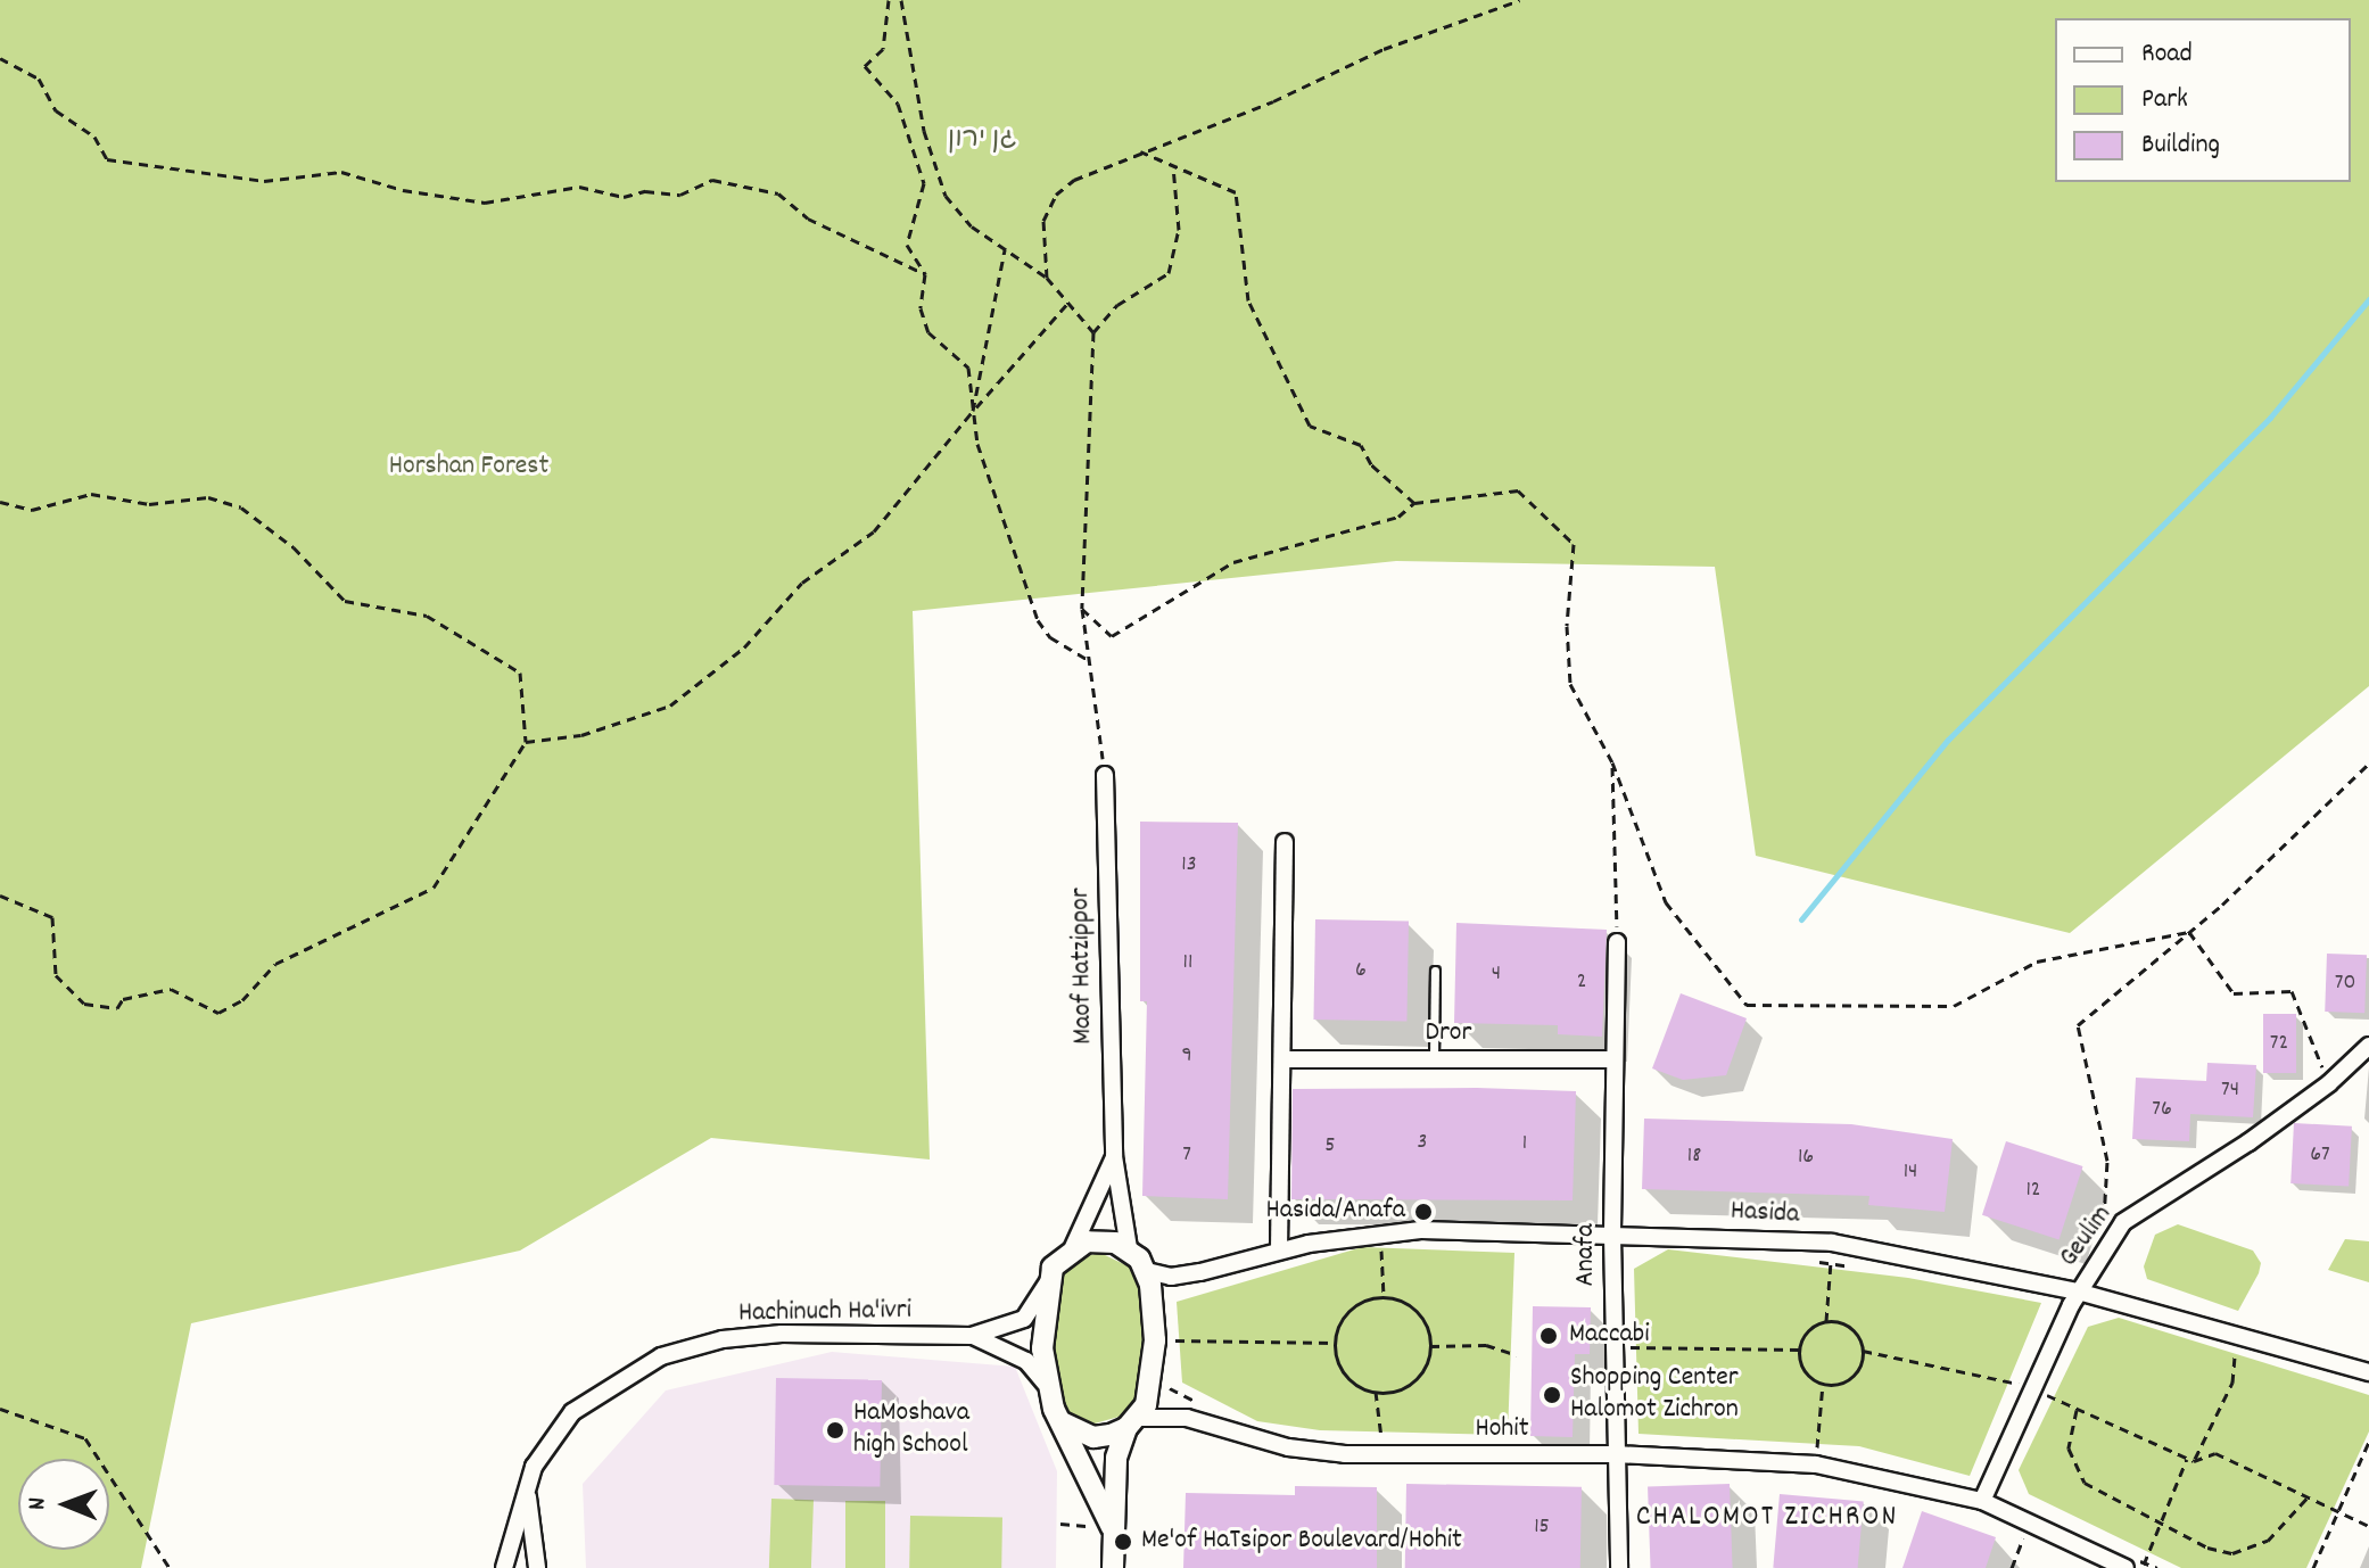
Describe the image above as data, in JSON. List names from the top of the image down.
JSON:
{
  "streets": {
    "street": [
      "Maof Hatzippor",
      "Dror",
      "Hasida",
      "Geulim",
      "Anafa",
      "Hachinuch Ha'ivri",
      "Hohit"
    ]
  },
  "crossings": [
    ["Maof Hatzippor", "Hasida"],
    ["Maof Hatzippor", "Hachinuch Ha'ivri"],
    ["Maof Hatzippor", "Hohit"],
    ["Dror", "Anafa"],
    ["Hasida", "Geulim"],
    ["Hasida", "Anafa"],
    ["Hasida", "Hachinuch Ha'ivri"],
    ["Hasida", "Hohit"],
    ["Geulim", "Hohit"],
    ["Anafa", "Hohit"],
    ["Hachinuch Ha'ivri", "Hohit"]
  ],
  "districts": ["CHALOMOT ZICHRON"],
  "parks": ["גן ירון", "Horshan Forest"],
  "places": [
    "Hasida/Anafa",
    "Maccabi",
    "Shopping Center Halomot Zichron",
    "HaMoshava high School",
    "Me'of HaTsipor Boulevard/Hohit"
  ],
  "house_numbers": [
    "13",
    "11",
    "6",
    "4",
    "2",
    "70",
    "72",
    "9",
    "74",
    "76",
    "3",
    "1",
    "5",
    "7",
    "67",
    "18",
    "16",
    "14",
    "12",
    "15"
  ],
  "legend": ["Road", "Park", "Building"],
  "north": "left"
}
